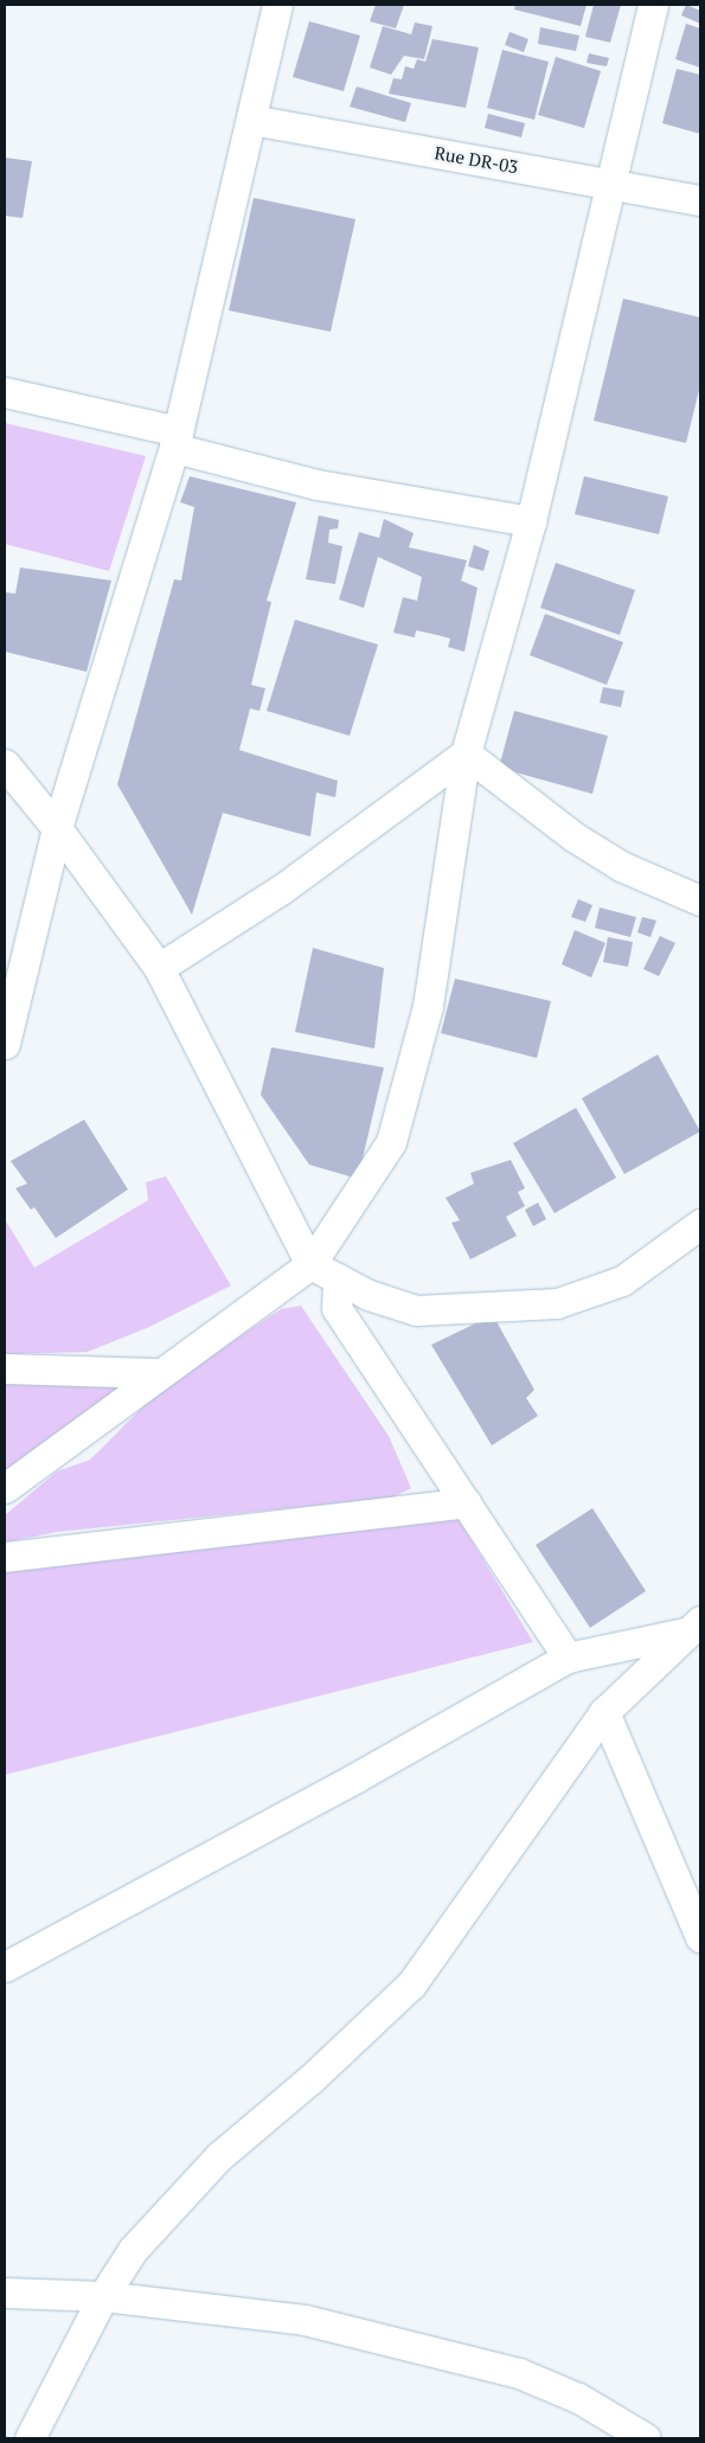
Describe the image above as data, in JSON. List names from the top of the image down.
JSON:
{
  "streets": {
    "street": ["Rue DR-03"]
  }
}
